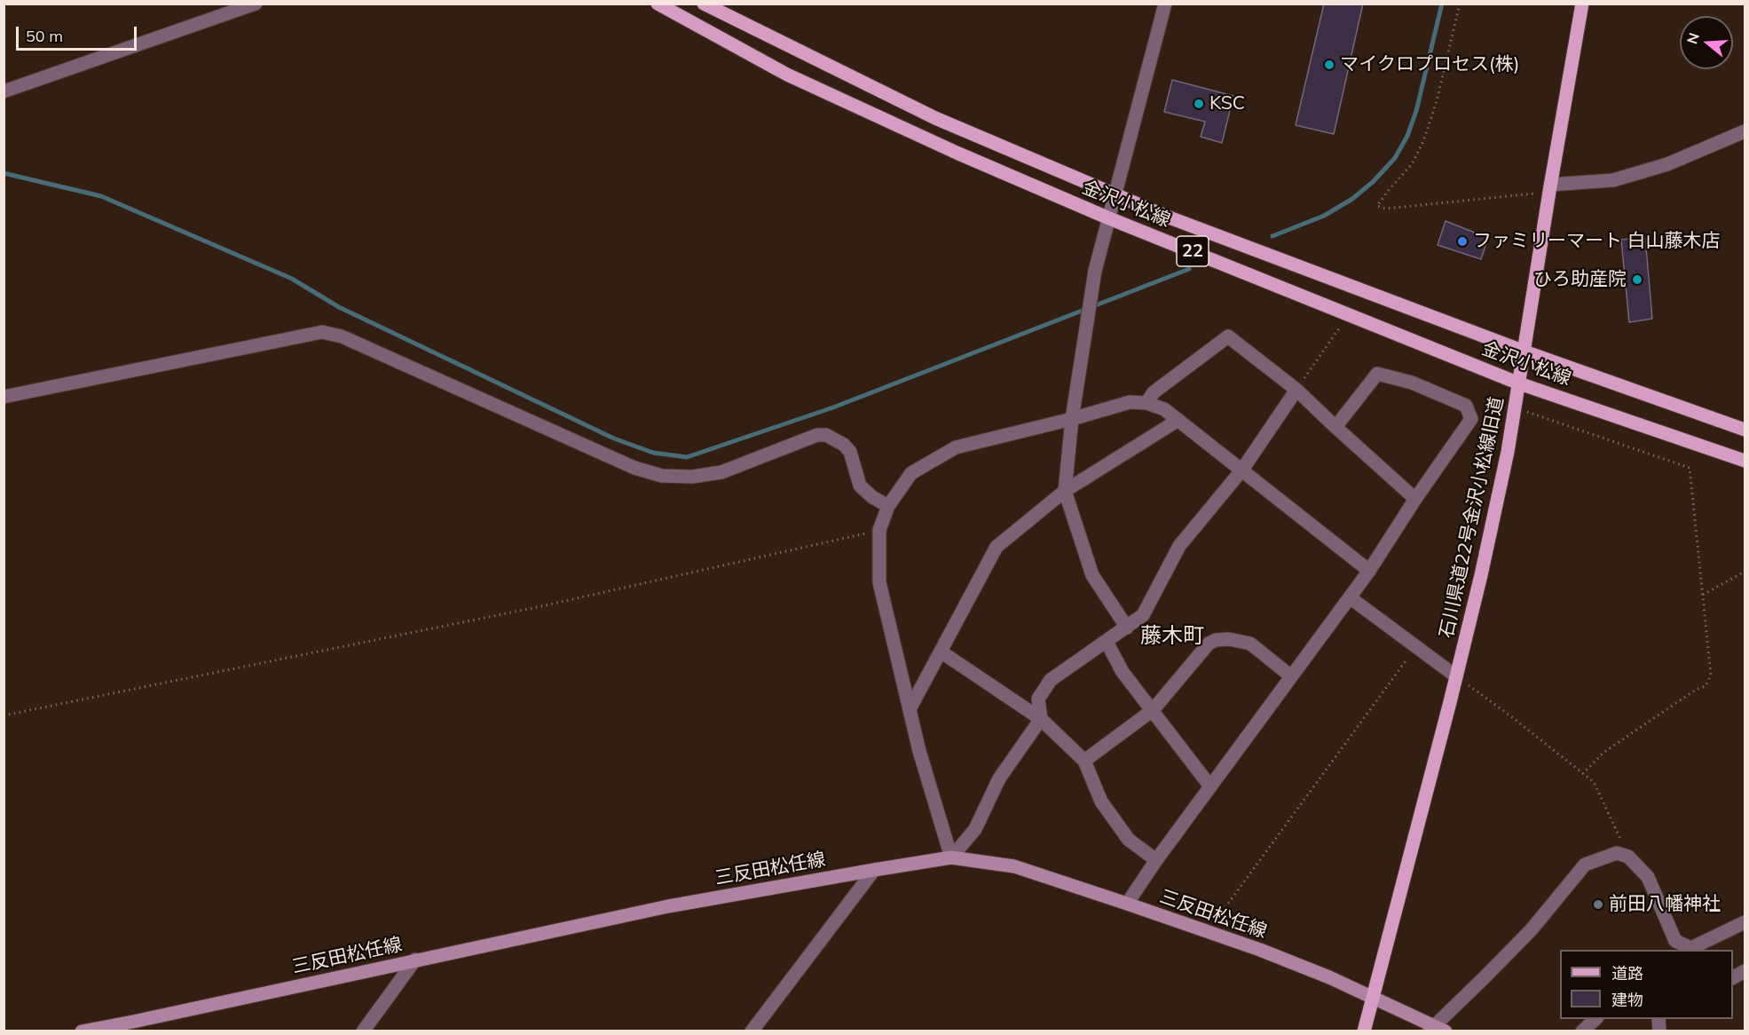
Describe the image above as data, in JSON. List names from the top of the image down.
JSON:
{
  "streets": {
    "main road": [
      "金沢小松線",
      "22",
      "石川県道22号金沢小松線旧道",
      "三反田松任線"
    ]
  },
  "crossings": [
    ["金沢小松線", "石川県道22号金沢小松線旧道"],
    ["石川県道22号金沢小松線旧道", "三反田松任線"]
  ],
  "districts": ["藤木町"],
  "places": [
    "マイクロプロセス(株)",
    "KSC",
    "ファミリーマート 白山藤木店",
    "ひろ助産院",
    "前田八幡神社"
  ],
  "legend": ["道路", "建物"],
  "scale_bar": "50 m",
  "north": "left"
}
